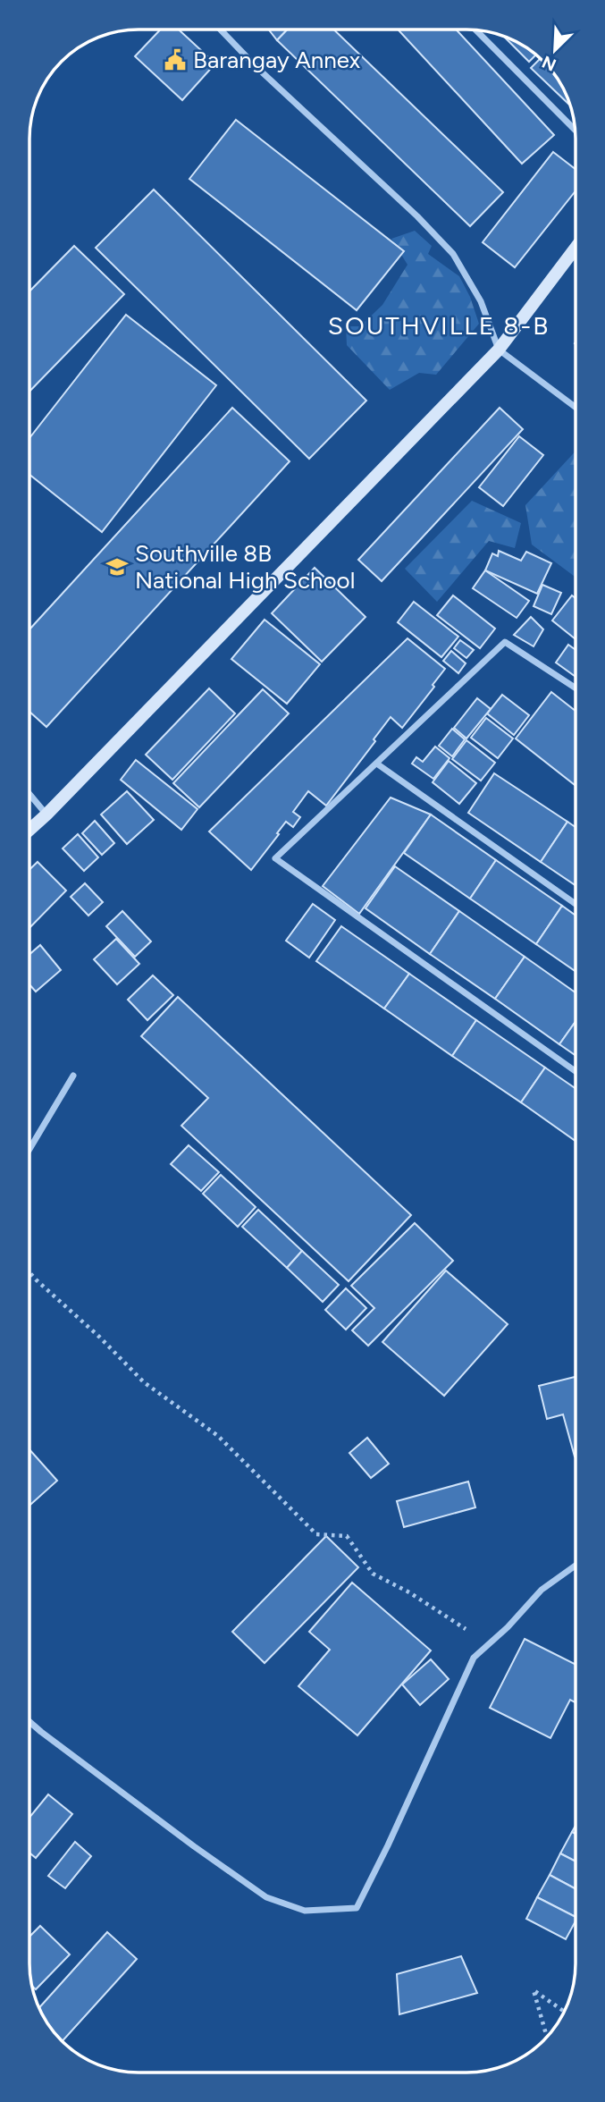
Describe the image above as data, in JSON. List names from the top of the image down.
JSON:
{
  "districts": ["SOUTHVILLE 8-B"],
  "places": {
    "public building": ["Barangay Annex"],
    "school or university": ["Southville 8B National High School"]
  },
  "north": "bottom left"
}
